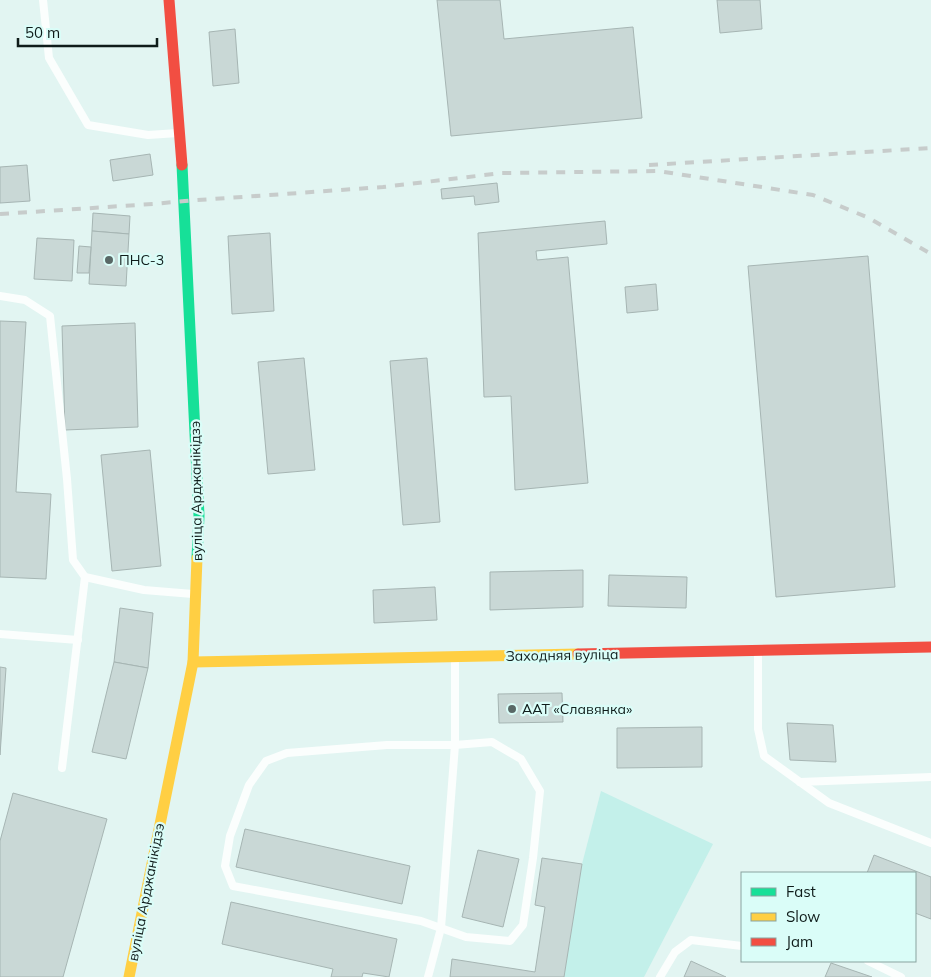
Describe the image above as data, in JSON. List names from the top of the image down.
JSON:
{
  "streets": {
    "main road": ["вуліца Арджанікідзэ", "Заходняя вуліца"]
  },
  "crossings": [
    ["вуліца Арджанікідзэ", "Заходняя вуліца"]
  ],
  "places": ["ПНС-3", "ААТ «Славянка»"],
  "legend": ["Fast", "Slow", "Jam"],
  "scale_bar": "50 m"
}
